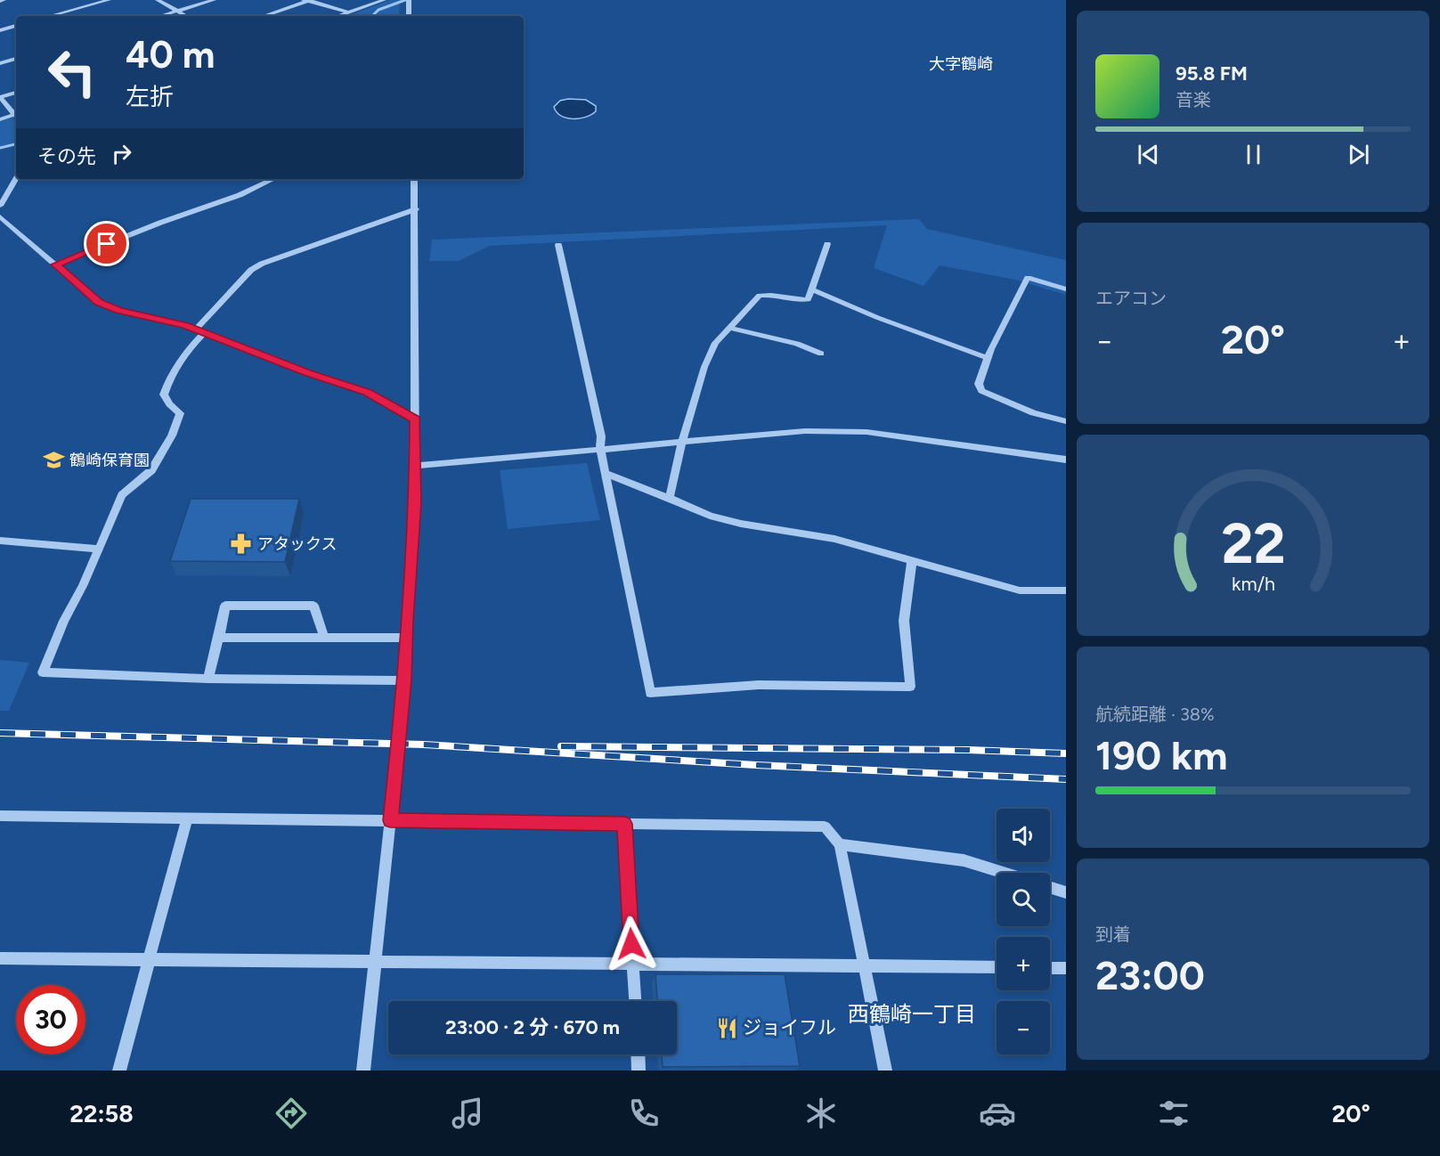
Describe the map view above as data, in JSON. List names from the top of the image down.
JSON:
{
  "districts": ["大字鶴崎", "西鶴崎一丁目"],
  "places": {
    "school or university": ["鶴崎保育園"],
    "pharmacy": ["アタックス"],
    "restaurant": ["ジョイフル"]
  },
  "page": {
    "turn": ["40 m", "左折"],
    "song": ["95.8 FM", "音楽"],
    "then": "その先",
    "tile": [
      "エアコン",
      ["航続距離 · 38%", "190 km"],
      ["到着", "23:00"]
    ],
    "heat": ["−", "20°", "+"],
    "map_buttons": ["+", "−"],
    "limit": "30",
    "trip": "23:00 · 2 分 · 670 m",
    "tabs": ["22:58", "20°"],
    "gauge": ["22", "km/h"]
  }
}
